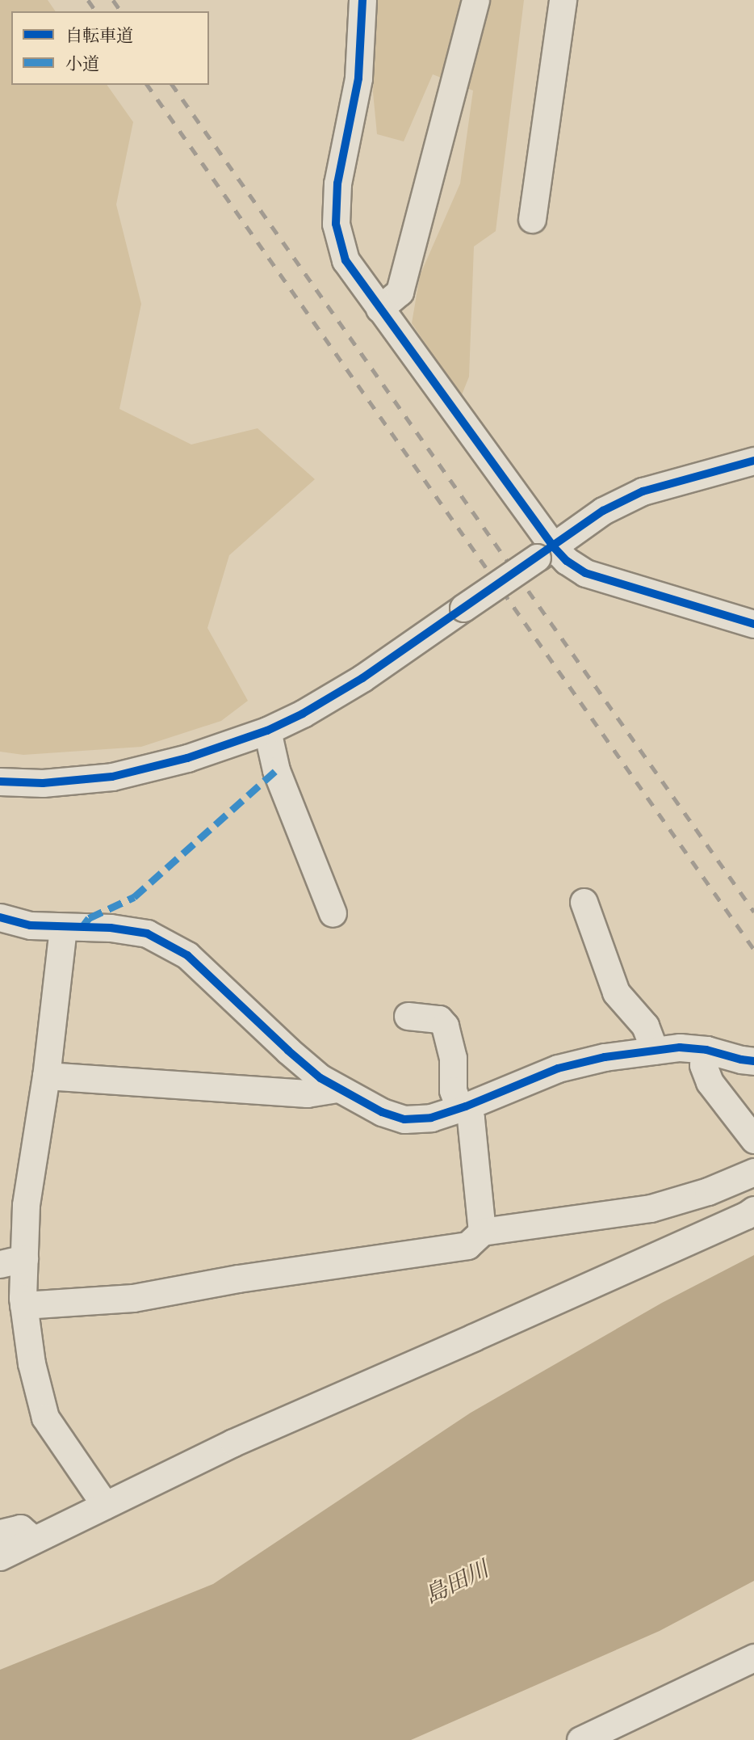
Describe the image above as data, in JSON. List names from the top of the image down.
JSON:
{
  "water": ["島田川"],
  "legend": ["自転車道", "小道"]
}
